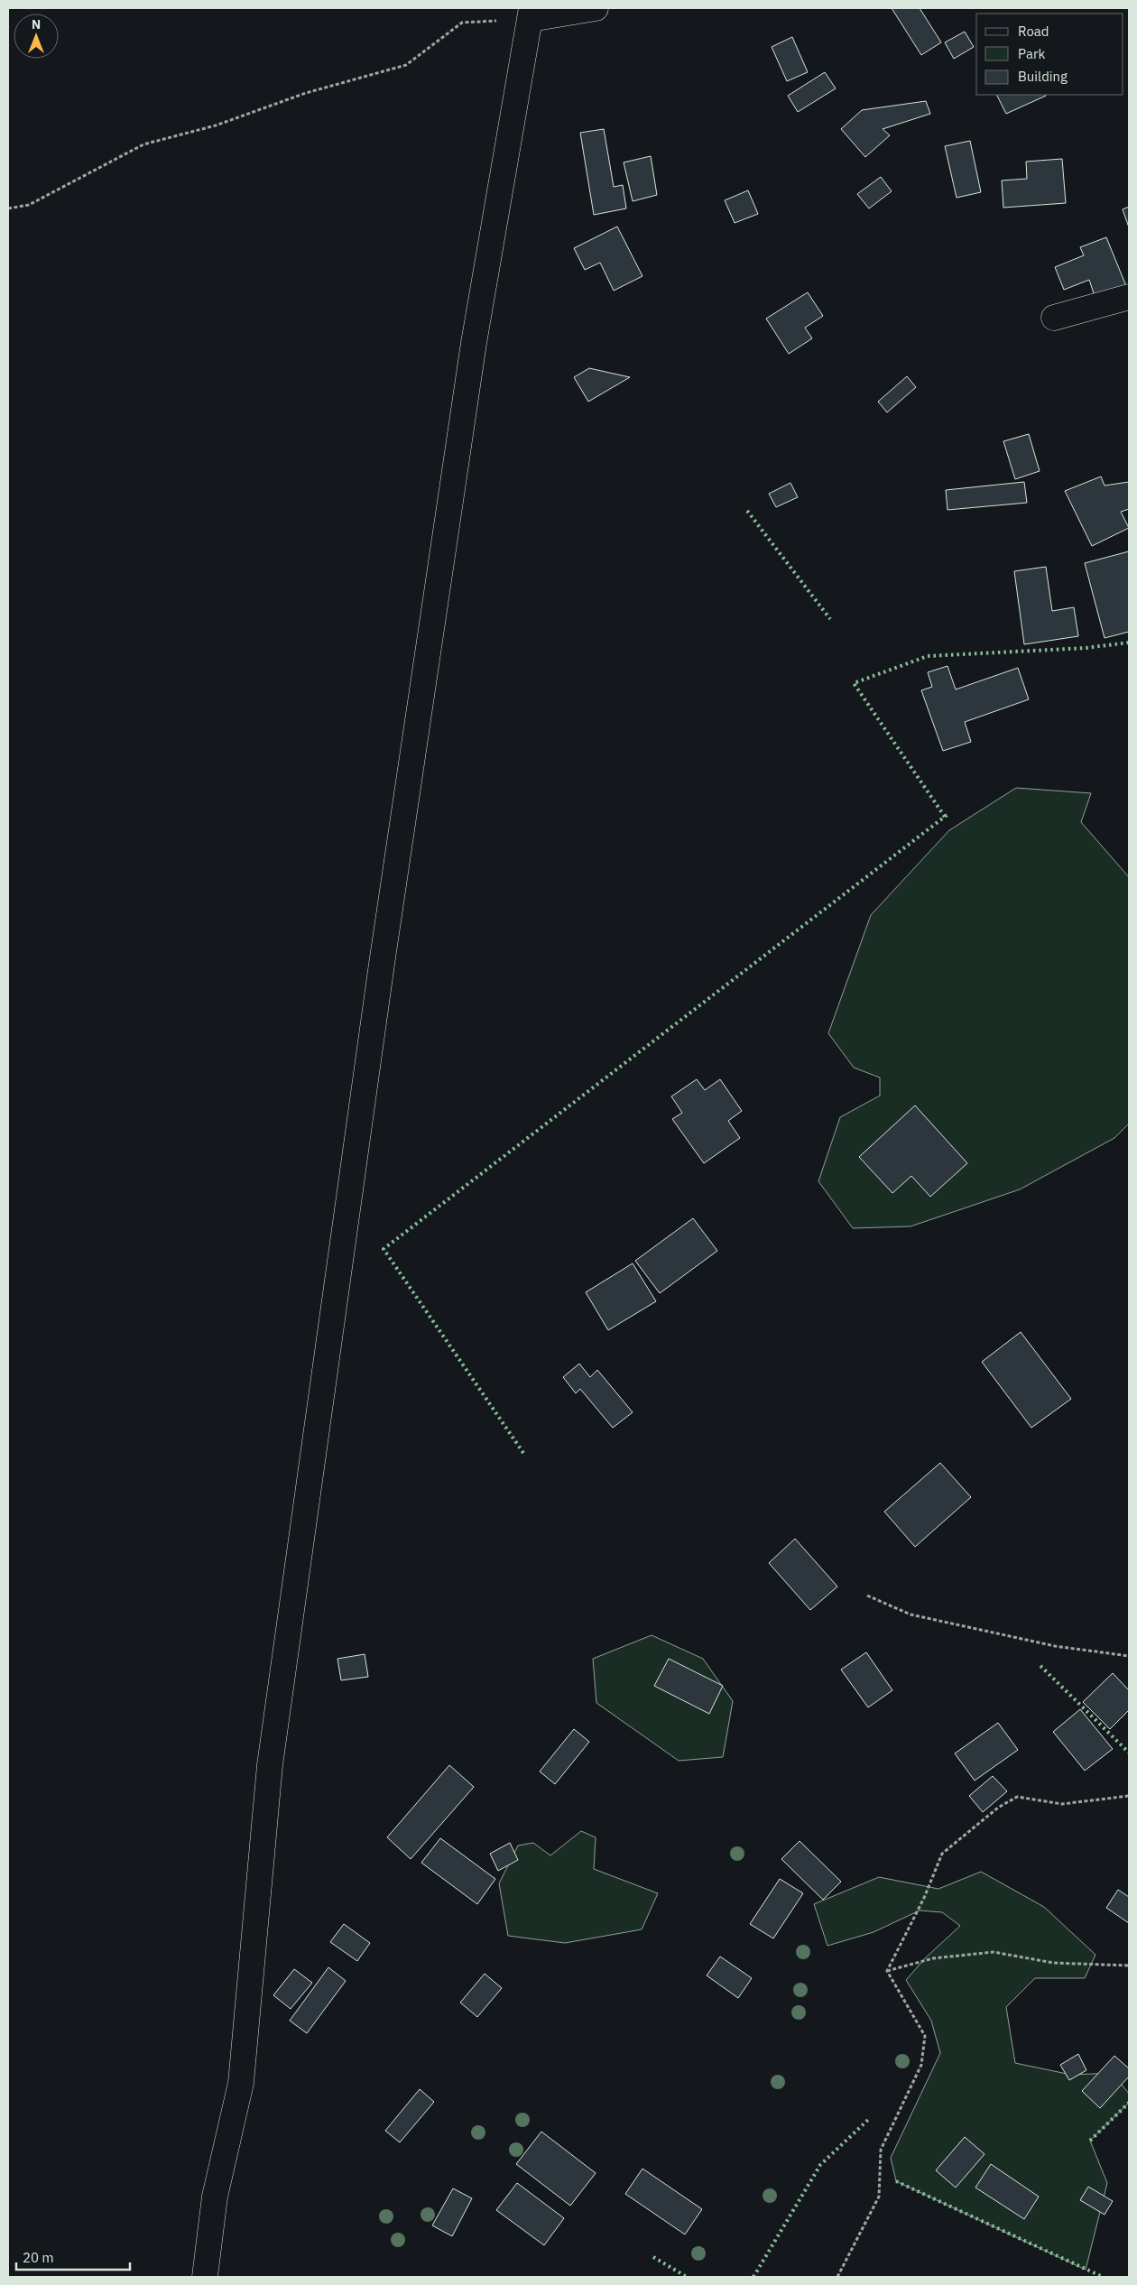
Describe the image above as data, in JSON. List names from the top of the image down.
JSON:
{
  "legend": ["Road", "Park", "Building"],
  "scale_bar": "20 m",
  "north": "top"
}
